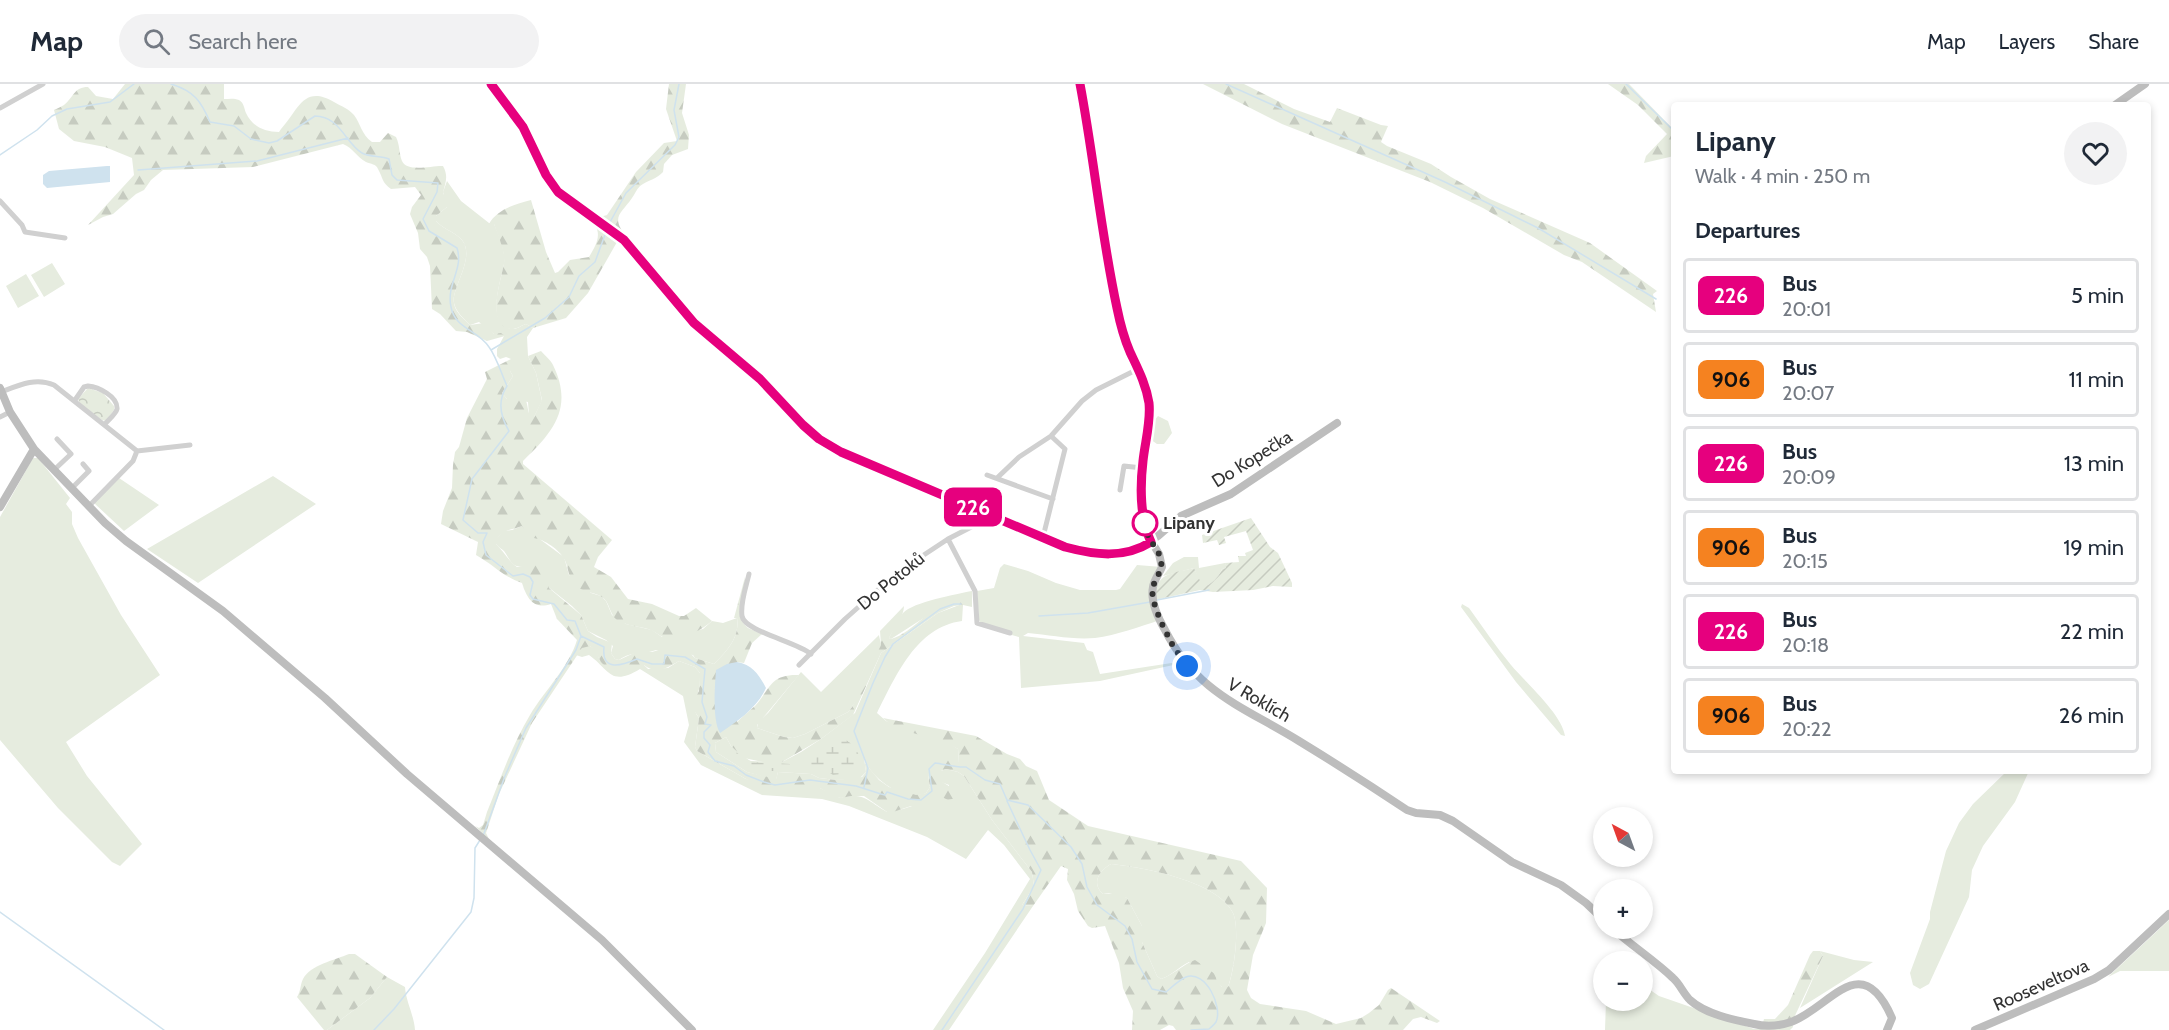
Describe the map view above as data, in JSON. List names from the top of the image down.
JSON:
{
  "streets": {
    "street": [
      "Do Kopečka",
      "Do Potoků",
      "V Roklích",
      "Rooseveltova"
    ]
  },
  "crossings": [
    ["Do Kopečka", "Do Potoků"],
    ["Do Kopečka", "V Roklích"]
  ],
  "places": ["Lipany"],
  "lines": ["bus line 226"],
  "north": "top left",
  "page": {
    "header": "Map",
    "search": "Search here",
    "nav": ["Map", "Layers", "Share"],
    "on_map": "226",
    "heading": [
      ["Lipany", "Walk · 4 min · 250 m"],
      "Departures"
    ],
    "list": [
      {
        "mark": "226",
        "name": "Bus",
        "note": "20:01",
        "value": "5 min"
      },
      {
        "mark": "906",
        "name": "Bus",
        "note": "20:07",
        "value": "11 min"
      },
      {
        "mark": "226",
        "name": "Bus",
        "note": "20:09",
        "value": "13 min"
      },
      {
        "mark": "906",
        "name": "Bus",
        "note": "20:15",
        "value": "19 min"
      },
      {
        "mark": "226",
        "name": "Bus",
        "note": "20:18",
        "value": "22 min"
      },
      {
        "mark": "906",
        "name": "Bus",
        "note": "20:22",
        "value": "26 min"
      }
    ],
    "map_buttons": ["+", "−"]
  }
}
